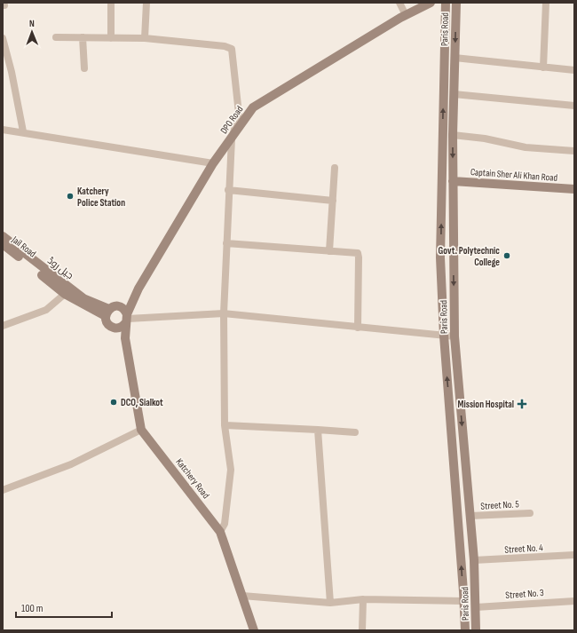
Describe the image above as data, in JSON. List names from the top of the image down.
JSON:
{
  "streets": {
    "main road": [
      "Paris Road",
      "DPO Road",
      "Captain Sher Ali Khan Road",
      "Jail Road",
      "جیل روڈ",
      "Katchery Road"
    ],
    "street": ["Street No. 5", "Street No. 4", "Street No. 3"]
  },
  "crossings": [
    ["Paris Road", "Captain Sher Ali Khan Road"],
    ["Paris Road", "Street No. 5"],
    ["Paris Road", "Street No. 4"],
    ["Paris Road", "Street No. 3"],
    ["DPO Road", "Katchery Road"],
    ["Jail Road", "جیل روڈ"]
  ],
  "places": {
    "other": ["Katchery Police Station", "Govt. Polytechnic College", "DCO, Sialkot"],
    "health": ["Mission Hospital"]
  },
  "scale_bar": "100 m",
  "north": "top"
}
